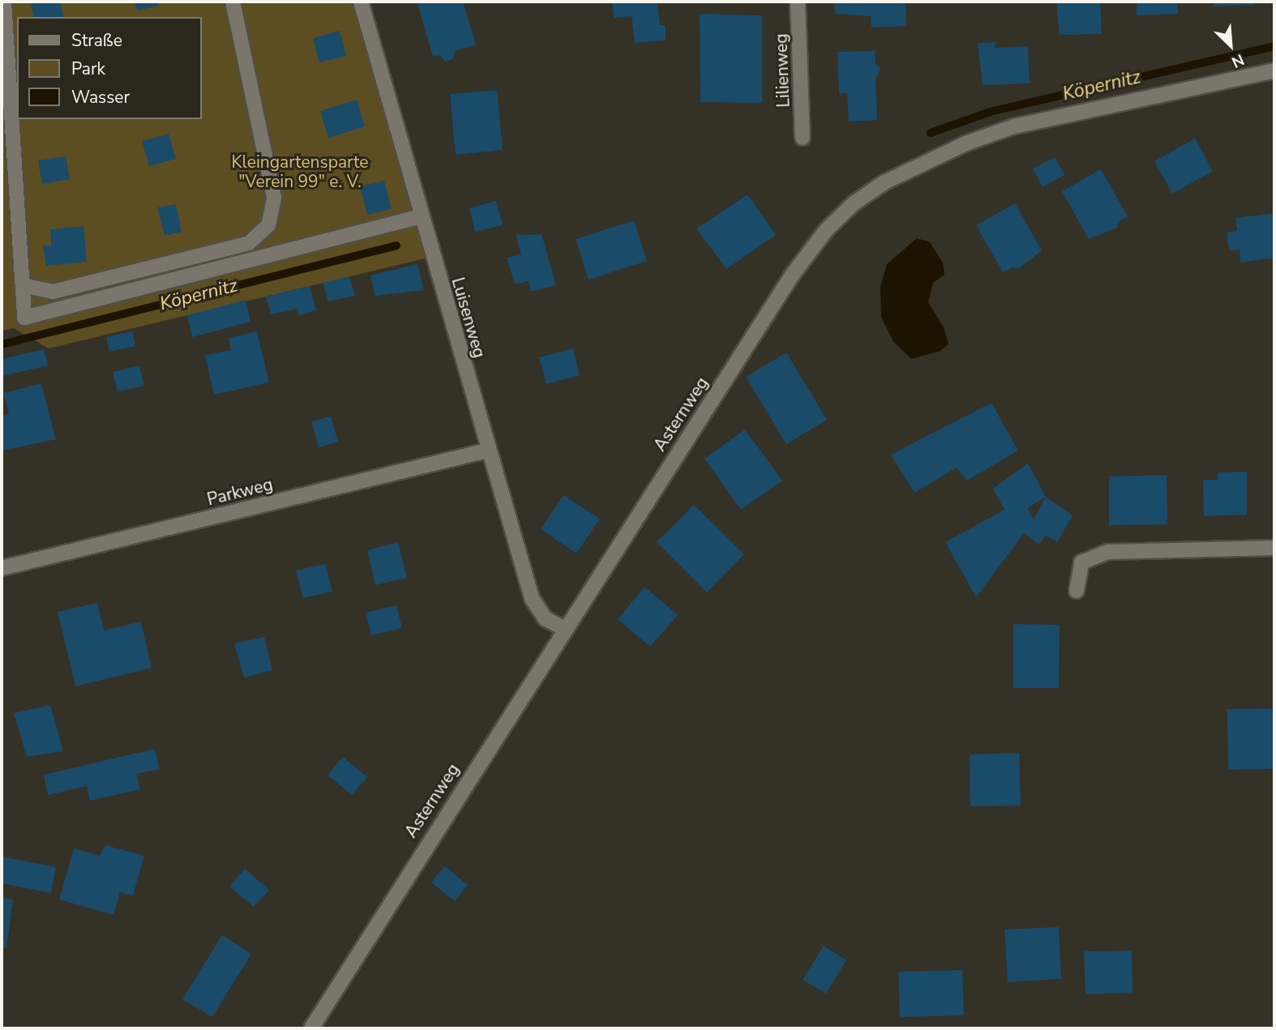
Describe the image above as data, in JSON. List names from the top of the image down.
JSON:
{
  "streets": {
    "street": [
      "Lilienweg",
      "Luisenweg",
      "Asternweg",
      "Parkweg"
    ]
  },
  "crossings": [
    ["Luisenweg", "Asternweg"],
    ["Luisenweg", "Parkweg"]
  ],
  "water": ["Köpernitz"],
  "parks": ["Kleingartensparte \"Verein 99\" e. V."],
  "legend": ["Straße", "Park", "Wasser"],
  "north": "bottom right"
}
